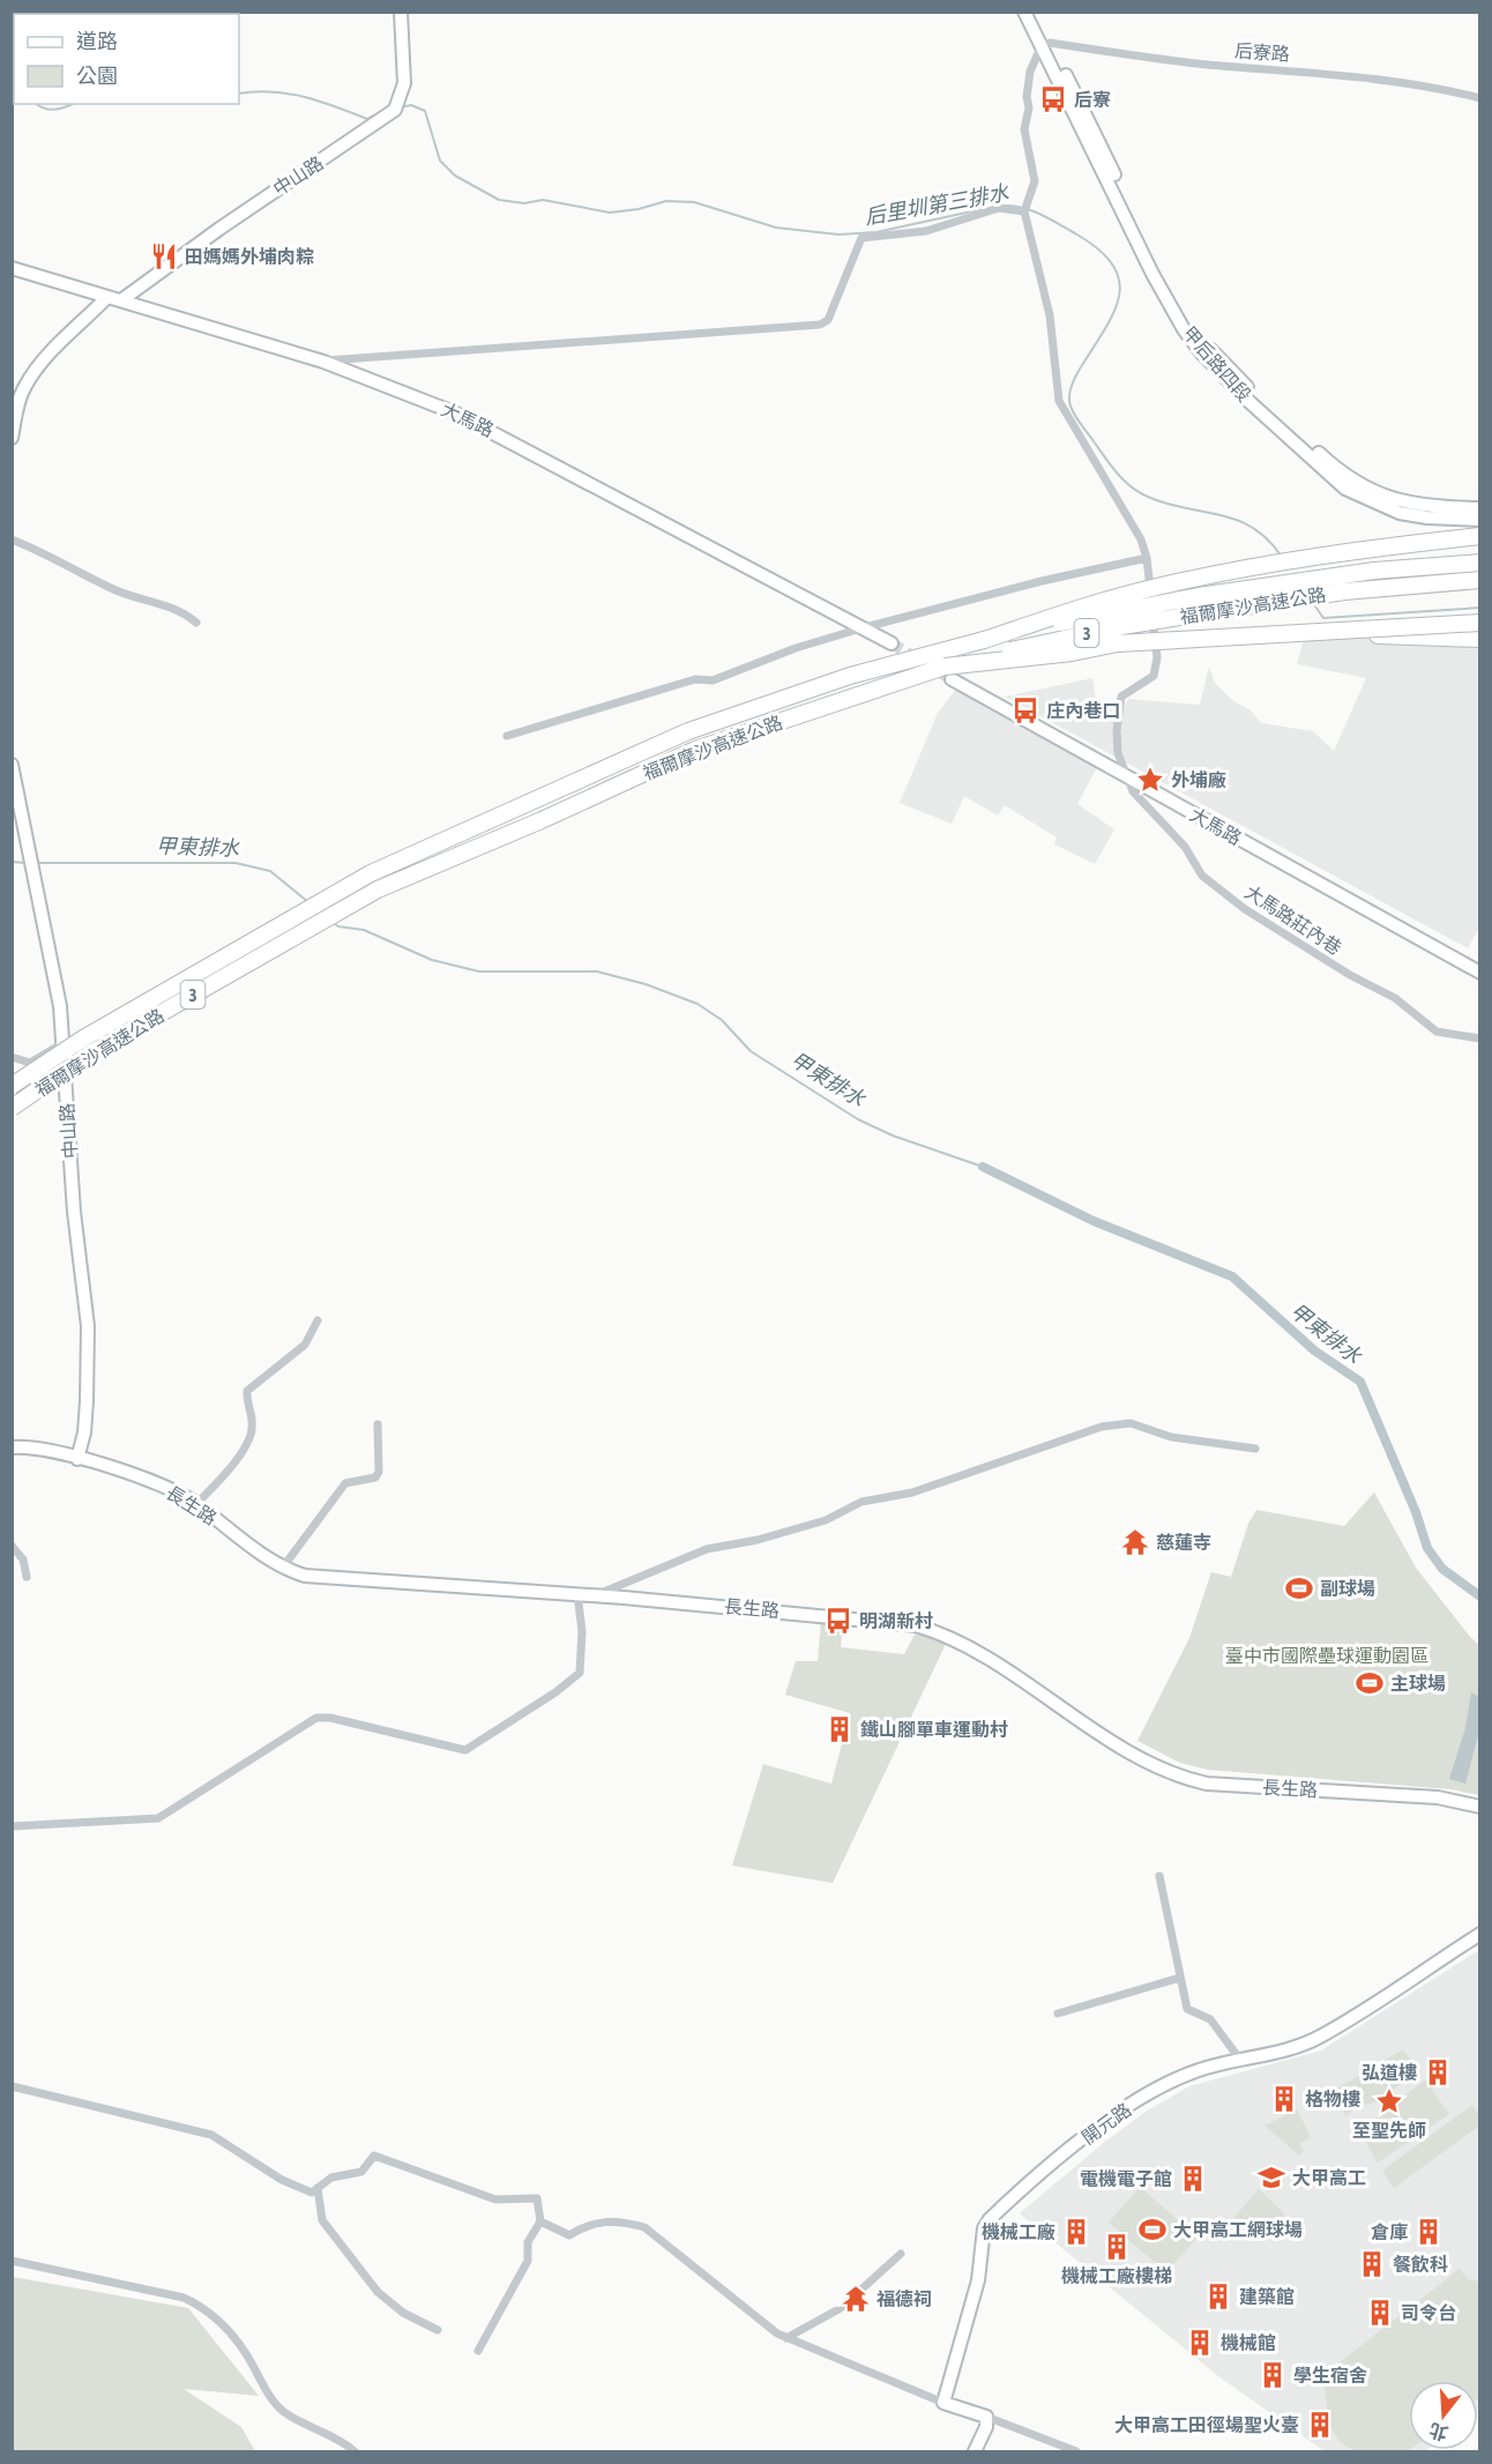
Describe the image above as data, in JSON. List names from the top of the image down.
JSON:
{
  "streets": {
    "highway": ["福爾摩沙高速公路", "3"],
    "street": [
      "后寮路",
      "中山路",
      "甲后路四段",
      "大馬路",
      "大馬路莊內巷",
      "長生路",
      "開元路"
    ]
  },
  "crossings": [
    ["后寮路", "甲后路四段"],
    ["中山路", "大馬路"],
    ["中山路", "長生路"],
    ["大馬路", "福爾摩沙高速公路"],
    ["大馬路", "大馬路莊內巷"]
  ],
  "water": ["后里圳第三排水", "甲東排水"],
  "parks": ["臺中市國際壘球運動園區"],
  "places": {
    "bus stop": ["后寮", "庄內巷口", "明湖新村"],
    "restaurant": ["田媽媽外埔肉粽"],
    "place": ["外埔廠", "至聖先師"],
    "temple": ["慈蓮寺", "福德祠"],
    "sports": ["副球場", "主球場", "大甲高工網球場"],
    "building": [
      "鐵山腳單車運動村",
      "弘道樓",
      "格物樓",
      "電機電子館",
      "機械工廠",
      "倉庫",
      "機械工廠樓梯",
      "餐飲科",
      "建築館",
      "司令台",
      "機械館",
      "學生宿舍",
      "大甲高工田徑場聖火臺"
    ],
    "school or university": ["大甲高工"]
  },
  "legend": ["道路", "公園"],
  "north": "bottom"
}
